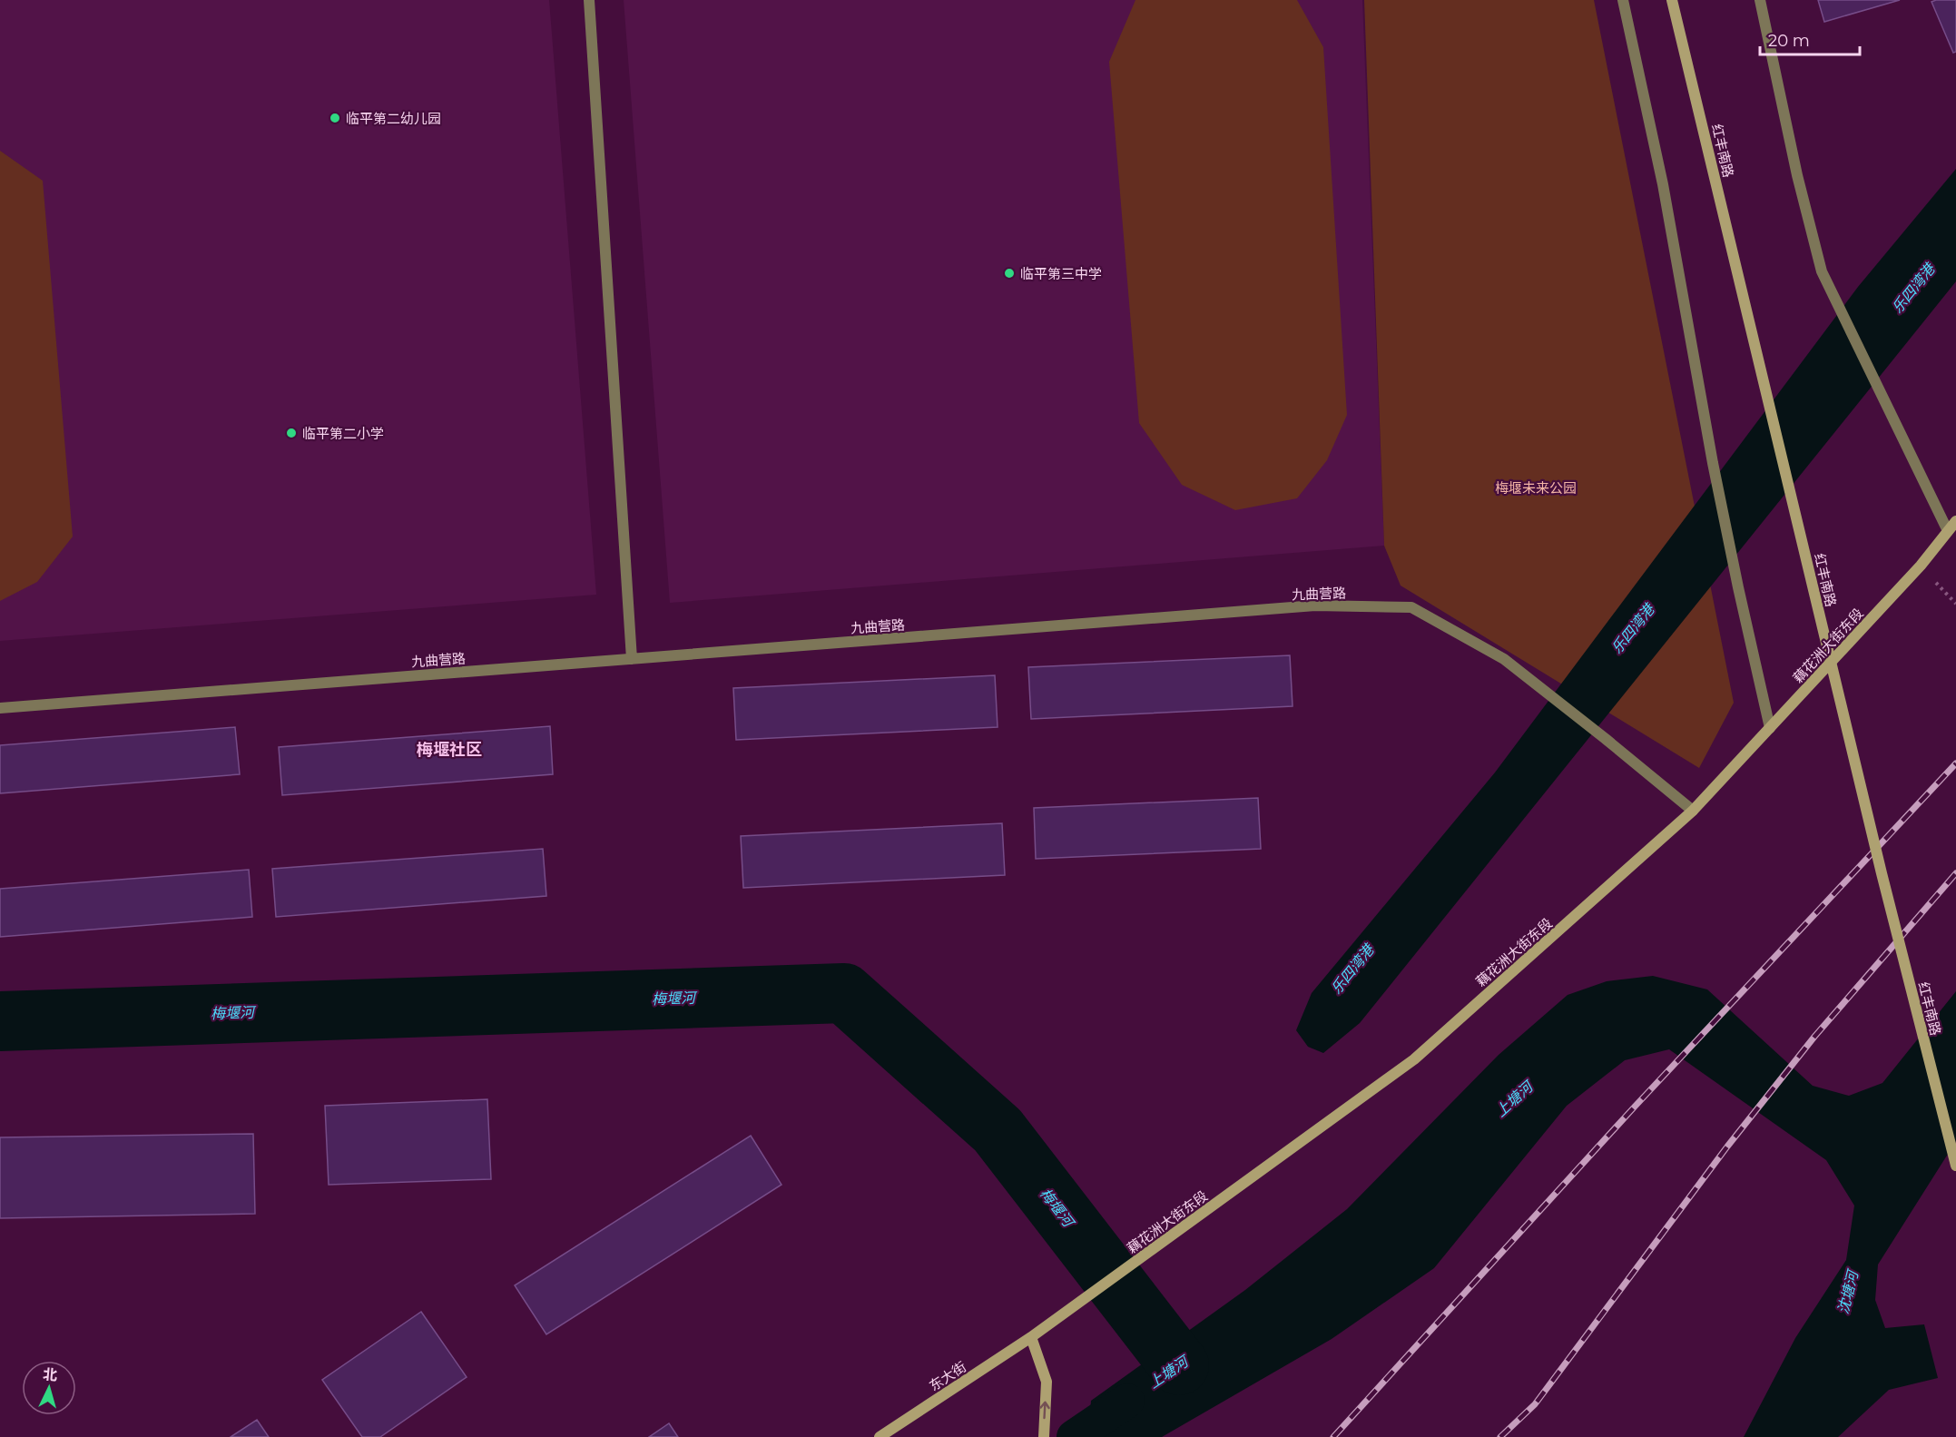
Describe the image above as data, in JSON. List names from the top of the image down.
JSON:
{
  "streets": {
    "street": [
      "红丰南路",
      "九曲营路",
      "藕花洲大街东段",
      "东大街"
    ]
  },
  "crossings": [
    ["九曲营路", "藕花洲大街东段"],
    ["藕花洲大街东段", "东大街"]
  ],
  "districts": ["梅堰社区"],
  "water": [
    "乐四湾港",
    "梅堰河",
    "上塘河",
    "沈塘河"
  ],
  "parks": ["梅堰未来公园"],
  "places": ["临平第二幼儿园", "临平第三中学", "临平第二小学"],
  "scale_bar": "20 m",
  "north": "top"
}
